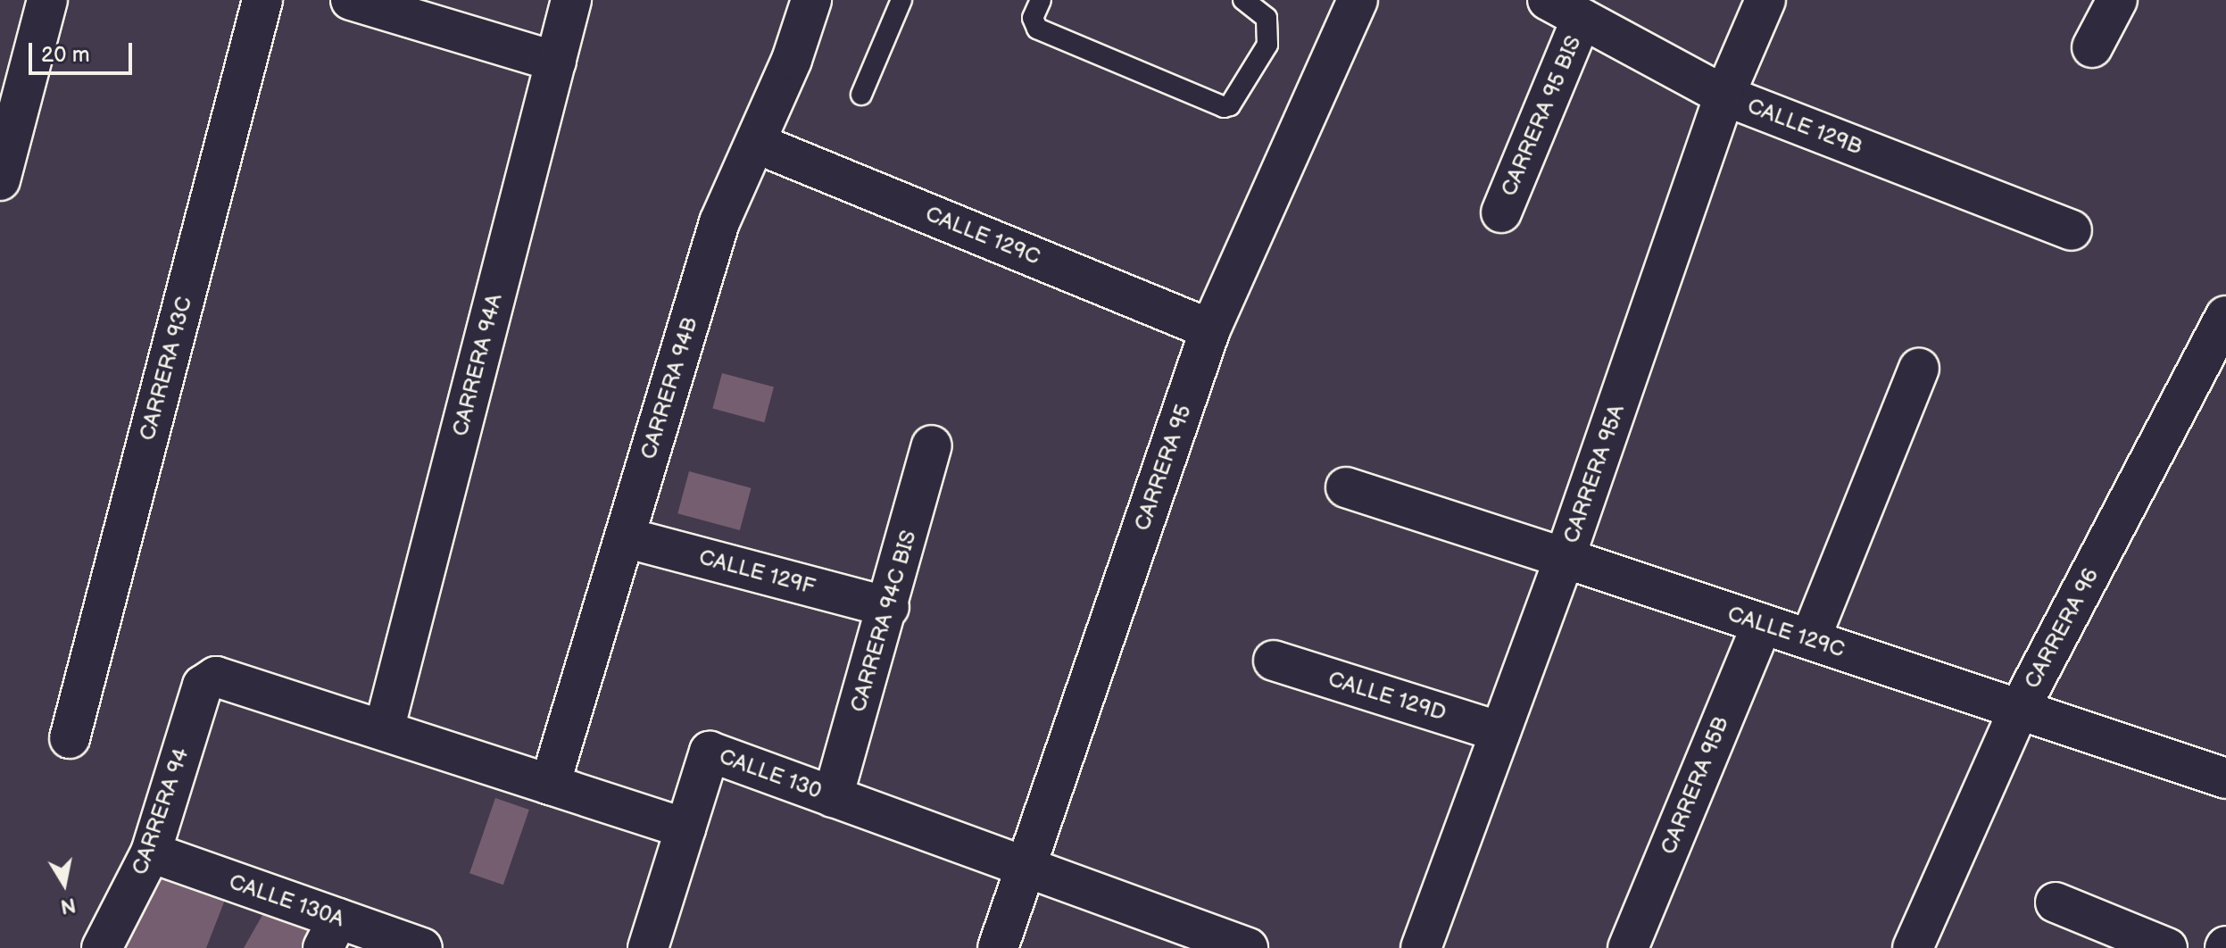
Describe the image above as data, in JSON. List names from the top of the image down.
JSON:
{
  "streets": {
    "street": [
      "CARRERA 95 BIS",
      "CALLE 129B",
      "CALLE 129C",
      "CARRERA 94A",
      "CARRERA 93C",
      "CARRERA 94B",
      "CARRERA 95",
      "CARRERA 95A",
      "CALLE 129F",
      "CARRERA 94C BIS",
      "CARRERA 96",
      "CALLE 129D",
      "CALLE 130",
      "CARRERA 95B",
      "CARRERA 94",
      "CALLE 130A"
    ]
  },
  "crossings": [
    ["CARRERA 95 BIS", "CALLE 129B"],
    ["CALLE 129B", "CARRERA 95A"],
    ["CALLE 129C", "CARRERA 94B"],
    ["CALLE 129C", "CARRERA 95"],
    ["CALLE 129C", "CARRERA 95A"],
    ["CALLE 129C", "CARRERA 96"],
    ["CALLE 129C", "CARRERA 95B"],
    ["CARRERA 94A", "CARRERA 94"],
    ["CARRERA 94B", "CALLE 129F"],
    ["CARRERA 95", "CALLE 130"],
    ["CARRERA 95A", "CALLE 129D"],
    ["CALLE 129F", "CARRERA 94C BIS"],
    ["CARRERA 94C BIS", "CALLE 130"],
    ["CARRERA 94", "CALLE 130A"]
  ],
  "scale_bar": "20 m",
  "north": "bottom"
}
